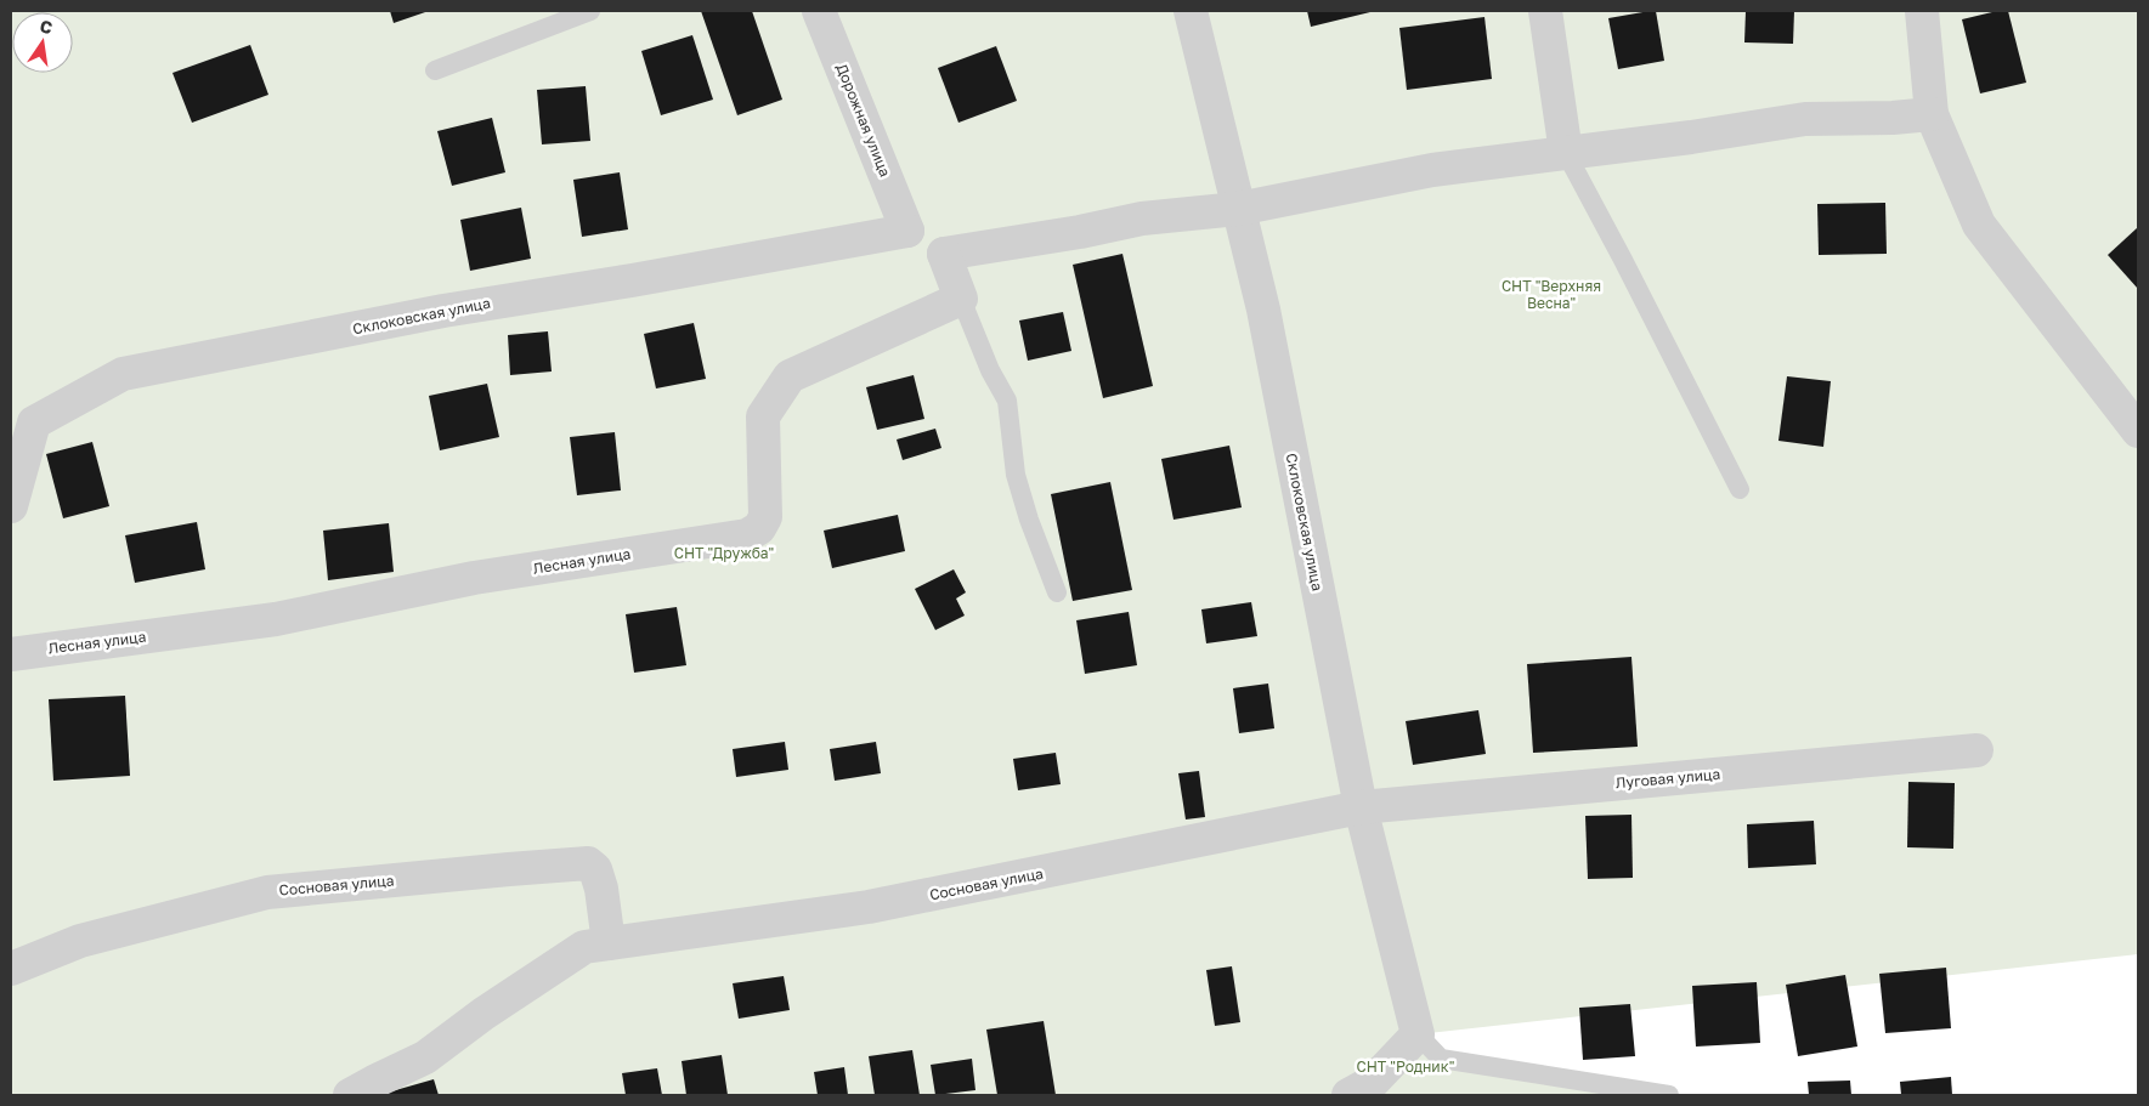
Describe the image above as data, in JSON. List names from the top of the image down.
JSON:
{
  "streets": {
    "street": [
      "Дорожная улица",
      "Склоковская улица",
      "Лесная улица",
      "Луговая улица",
      "Сосновая улица"
    ]
  },
  "crossings": [
    ["Дорожная улица", "Склоковская улица"],
    ["Склоковская улица", "Луговая улица"],
    ["Склоковская улица", "Сосновая улица"],
    ["Луговая улица", "Сосновая улица"]
  ],
  "parks": ["СНТ \"Верхняя Весна\"", "СНТ \"Дружба\"", "СНТ \"Родник\""],
  "north": "top"
}
